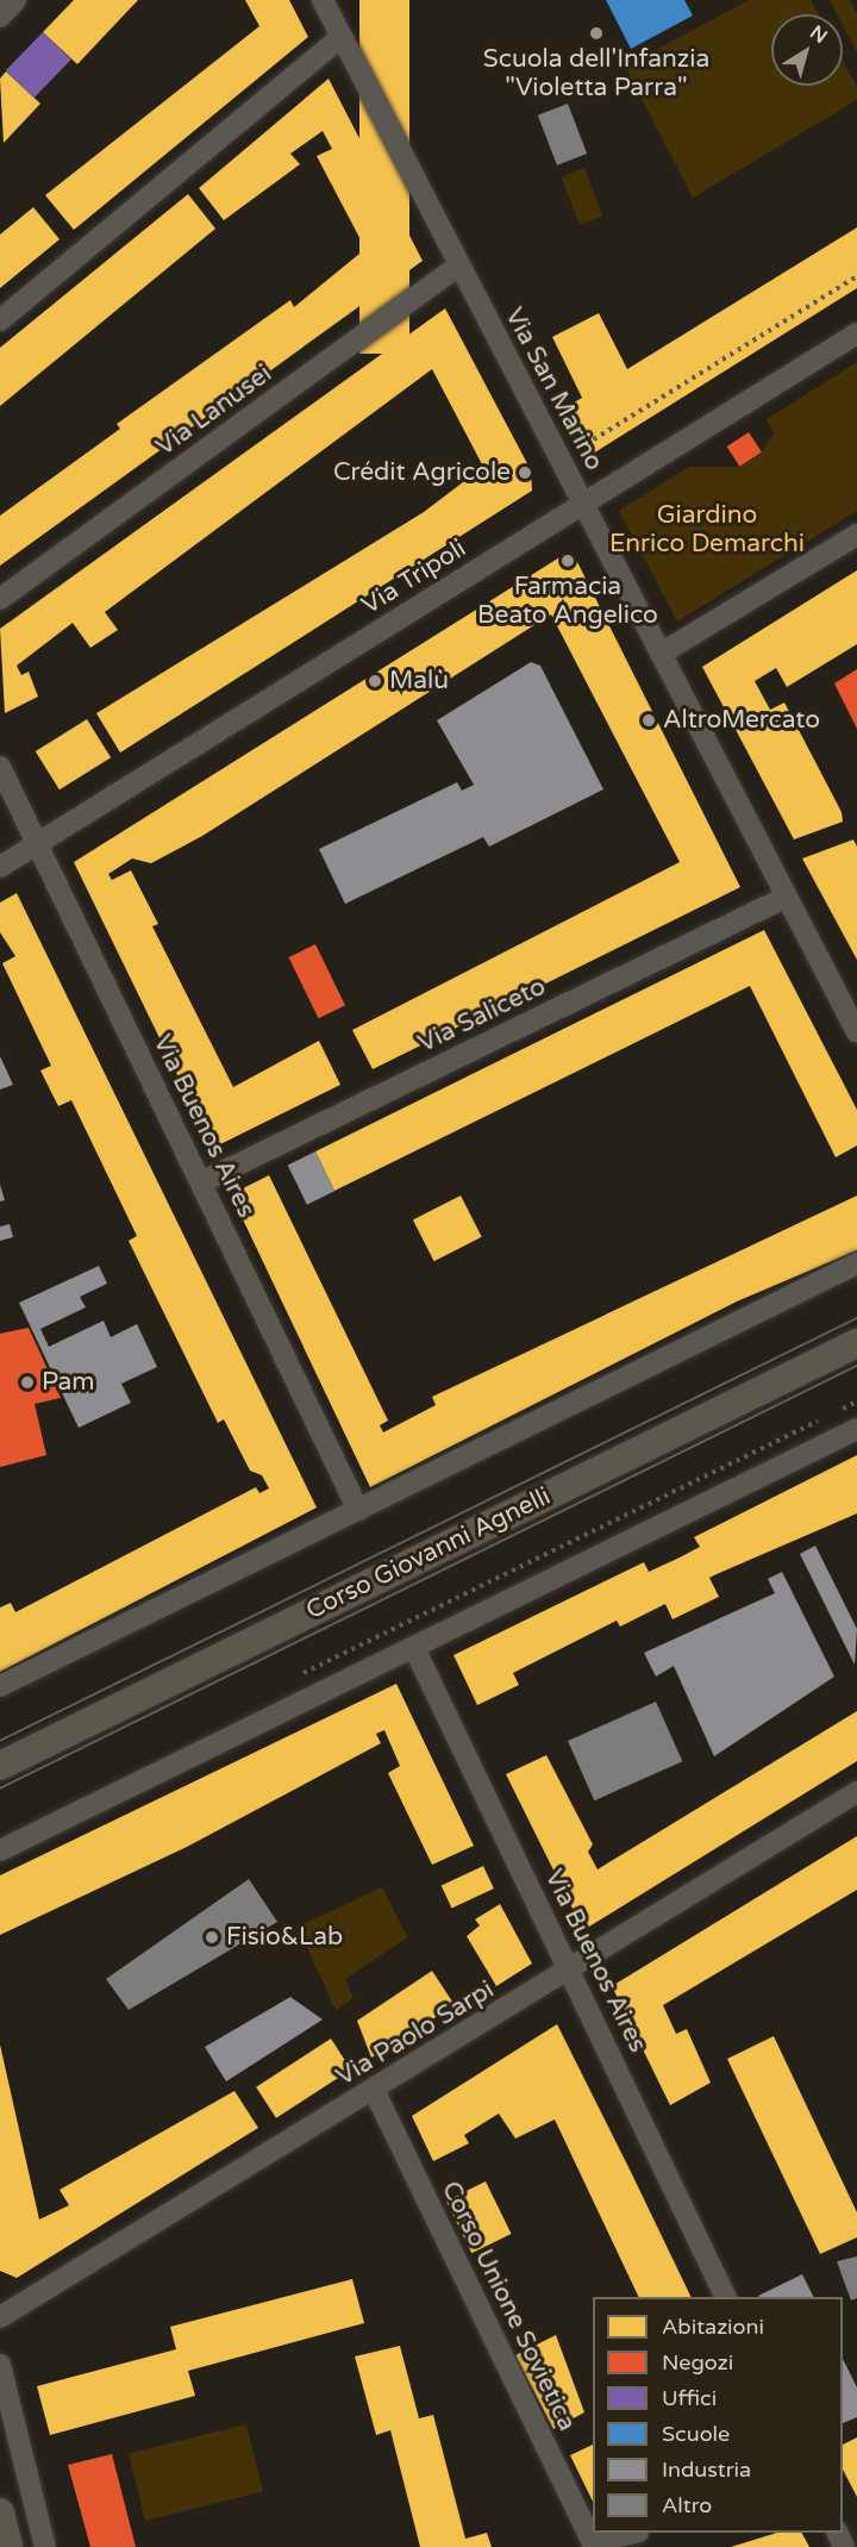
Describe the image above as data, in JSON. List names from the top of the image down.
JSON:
{
  "streets": {
    "main road": ["Corso Giovanni Agnelli"],
    "street": [
      "Via San Marino",
      "Via Lanusei",
      "Via Tripoli",
      "Via Saliceto",
      "Via Buenos Aires",
      "Via Paolo Sarpi",
      "Corso Unione Sovietica"
    ]
  },
  "crossings": [
    ["Via San Marino", "Via Lanusei"],
    ["Via San Marino", "Via Tripoli"],
    ["Via San Marino", "Via Saliceto"],
    ["Via Tripoli", "Via Buenos Aires"],
    ["Via Saliceto", "Via Buenos Aires"],
    ["Via Buenos Aires", "Via Paolo Sarpi"],
    ["Via Paolo Sarpi", "Corso Unione Sovietica"]
  ],
  "parks": ["Giardino Enrico Demarchi"],
  "places": [
    "Scuola dell'Infanzia \"Violetta Parra\"",
    "Crédit Agricole",
    "Farmacia Beato Angelico",
    "Malù",
    "AltroMercato",
    "Pam",
    "Fisio&Lab"
  ],
  "legend": [
    "Abitazioni",
    "Negozi",
    "Uffici",
    "Scuole",
    "Industria",
    "Altro"
  ],
  "north": "top right"
}
